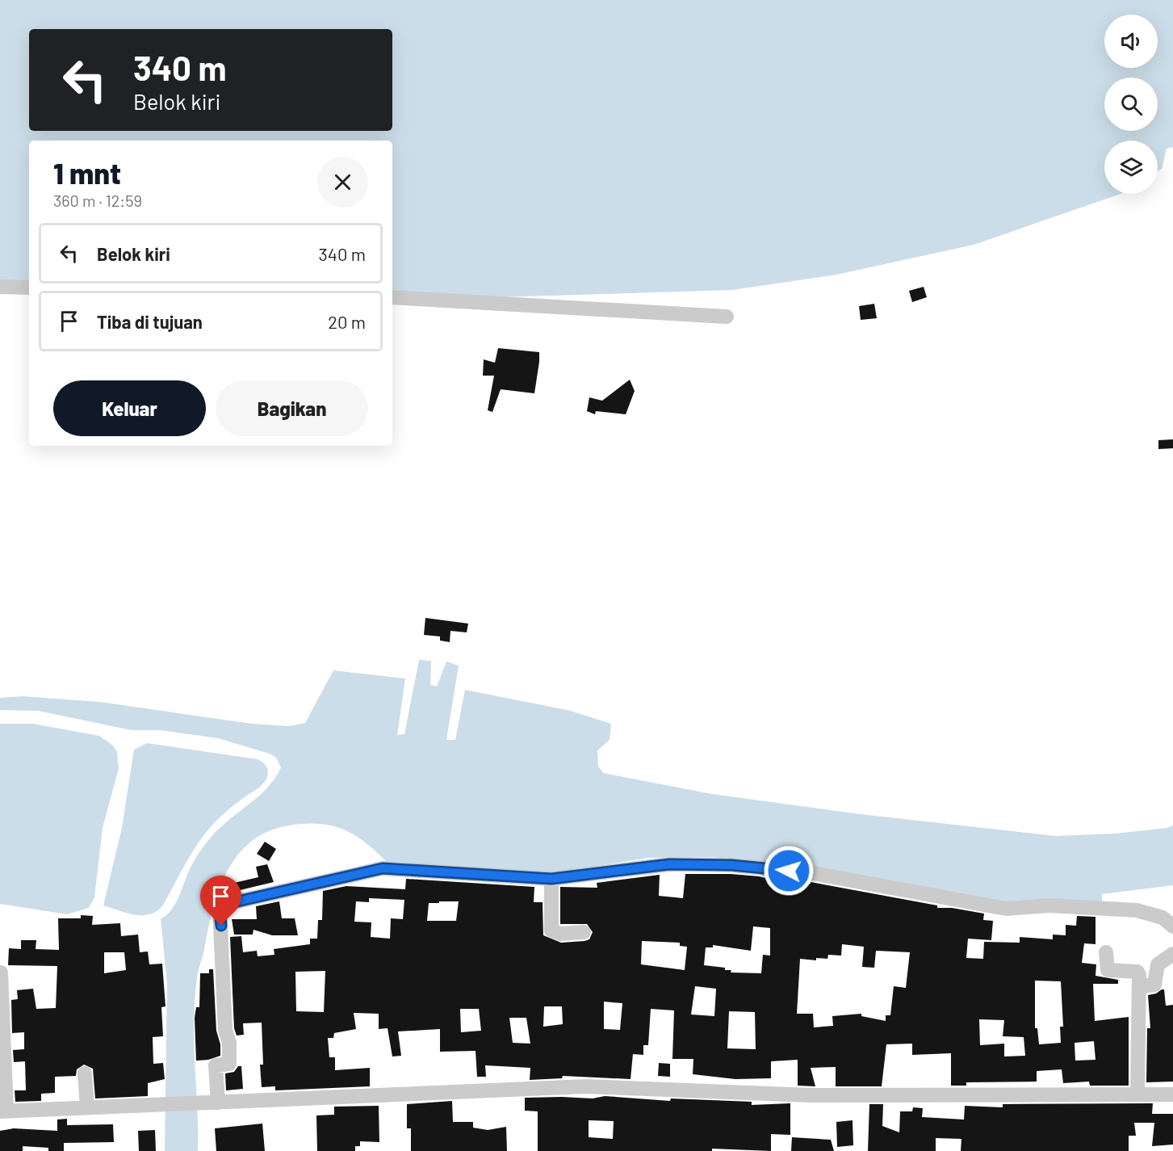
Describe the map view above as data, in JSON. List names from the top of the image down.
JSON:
{
  "page": {
    "turn": ["340 m", "Belok kiri"],
    "heading": ["1 mnt", "360 m · 12:59"],
    "list": [
      {
        "name": "Belok kiri",
        "value": "340 m"
      },
      {
        "name": "Tiba di tujuan",
        "value": "20 m"
      }
    ],
    "buttons": ["Keluar", "Bagikan"]
  }
}
